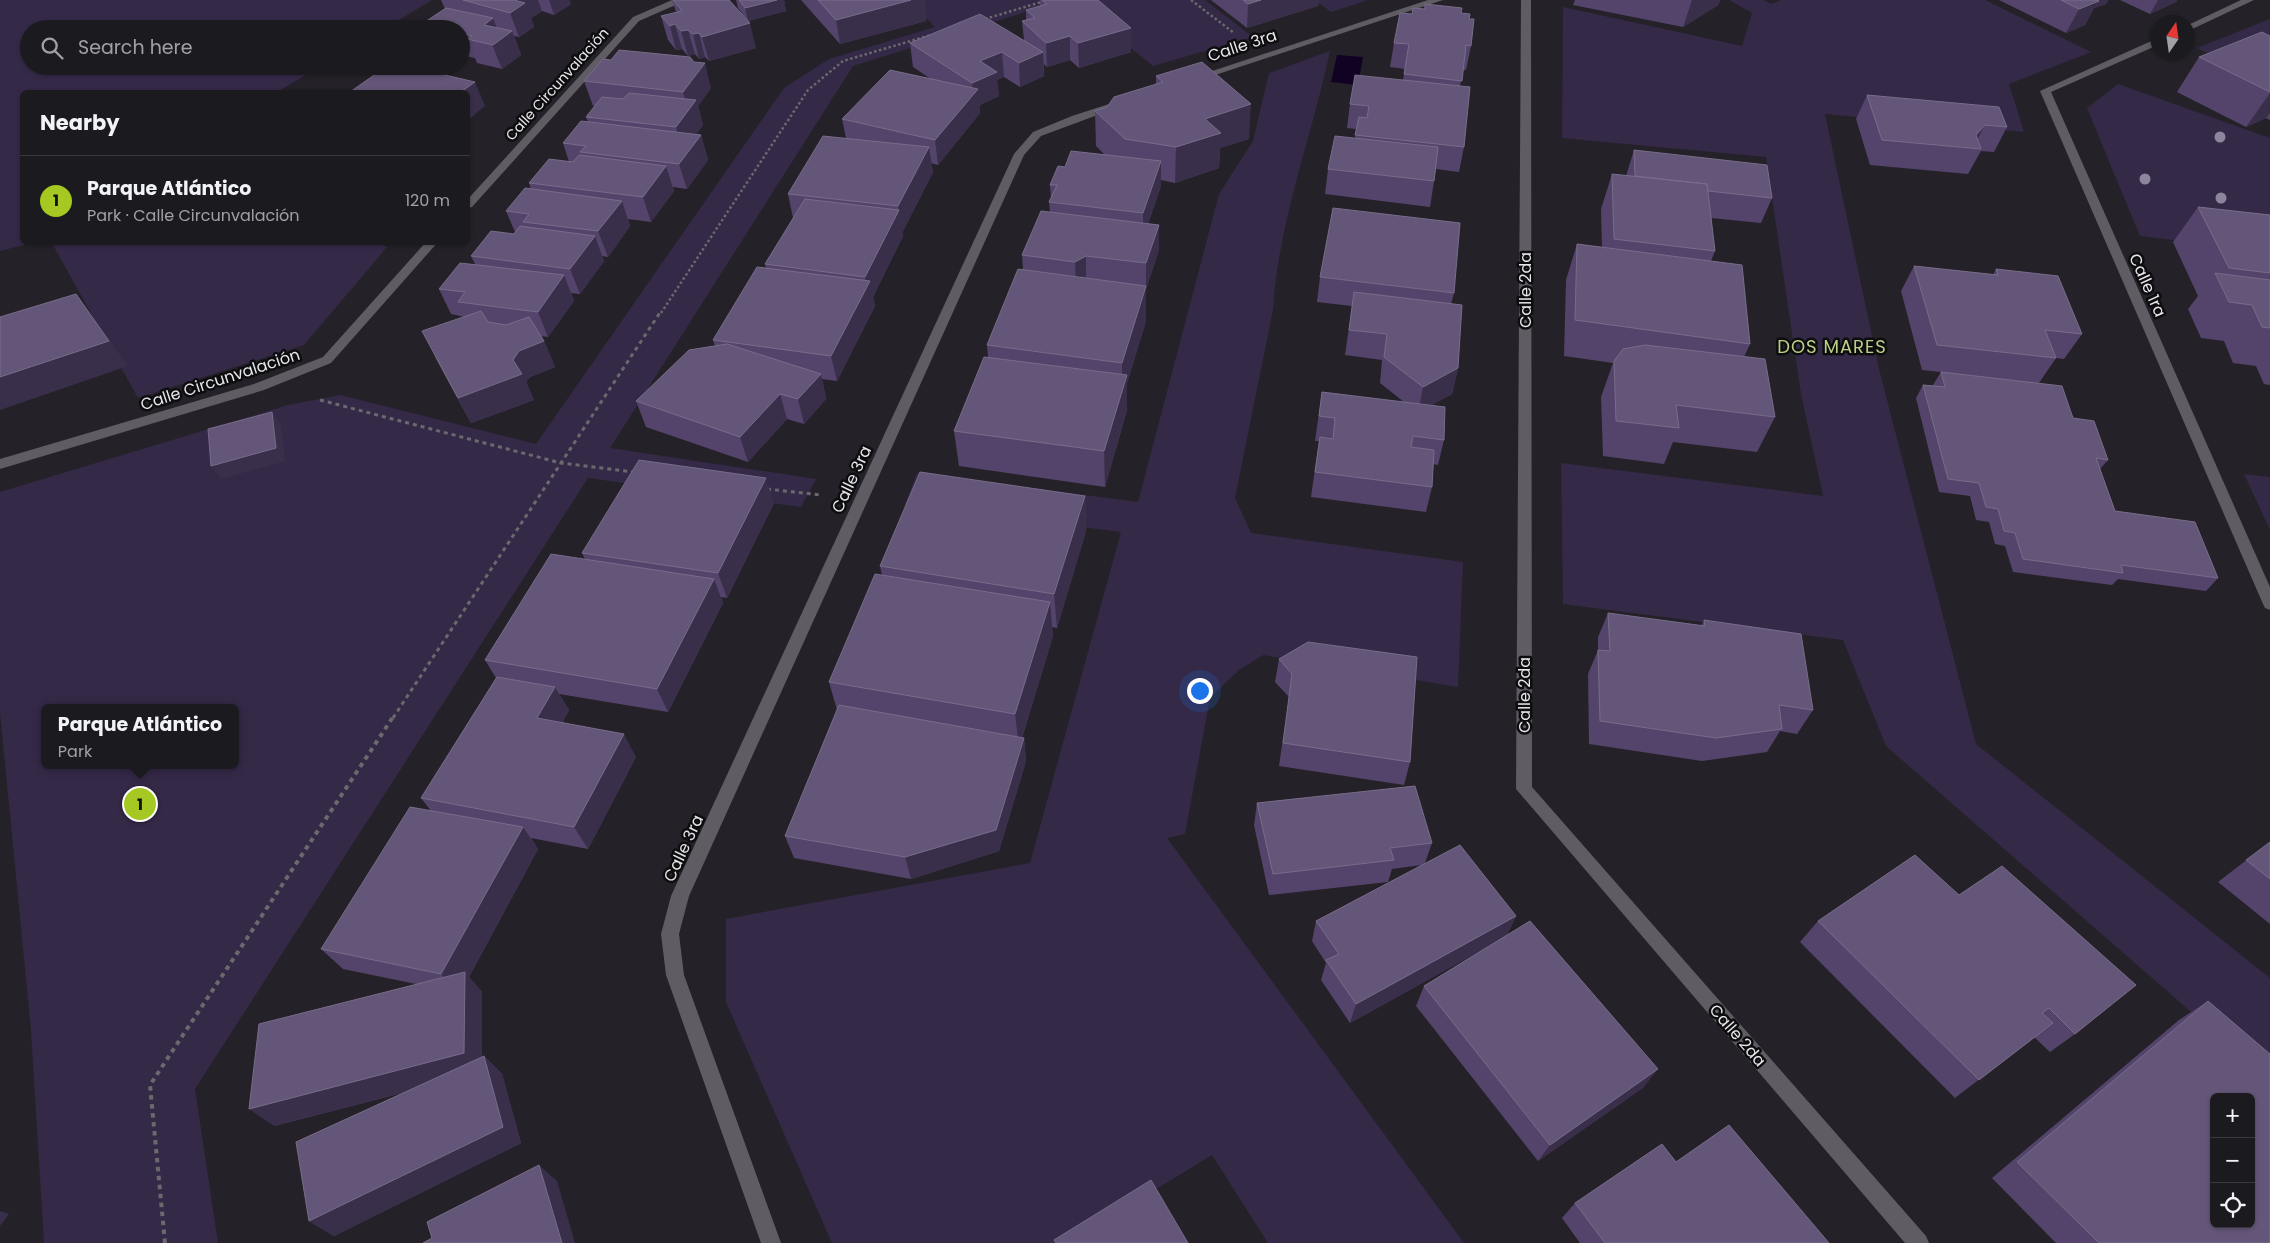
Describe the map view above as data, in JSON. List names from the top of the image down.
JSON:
{
  "streets": {
    "street": [
      "Calle 3ra",
      "Calle Circunvalación",
      "Calle 1ra",
      "Calle 2da"
    ]
  },
  "districts": ["DOS MARES"],
  "north": "top",
  "page": {
    "search": "Search here",
    "heading": "Nearby",
    "list": [
      {
        "mark": "1",
        "name": "Parque Atlántico",
        "note": "Park · Calle Circunvalación",
        "value": "120 m"
      }
    ],
    "popup": ["Parque Atlántico", "Park"],
    "pins": "1",
    "map_buttons": ["+", "−"]
  }
}
